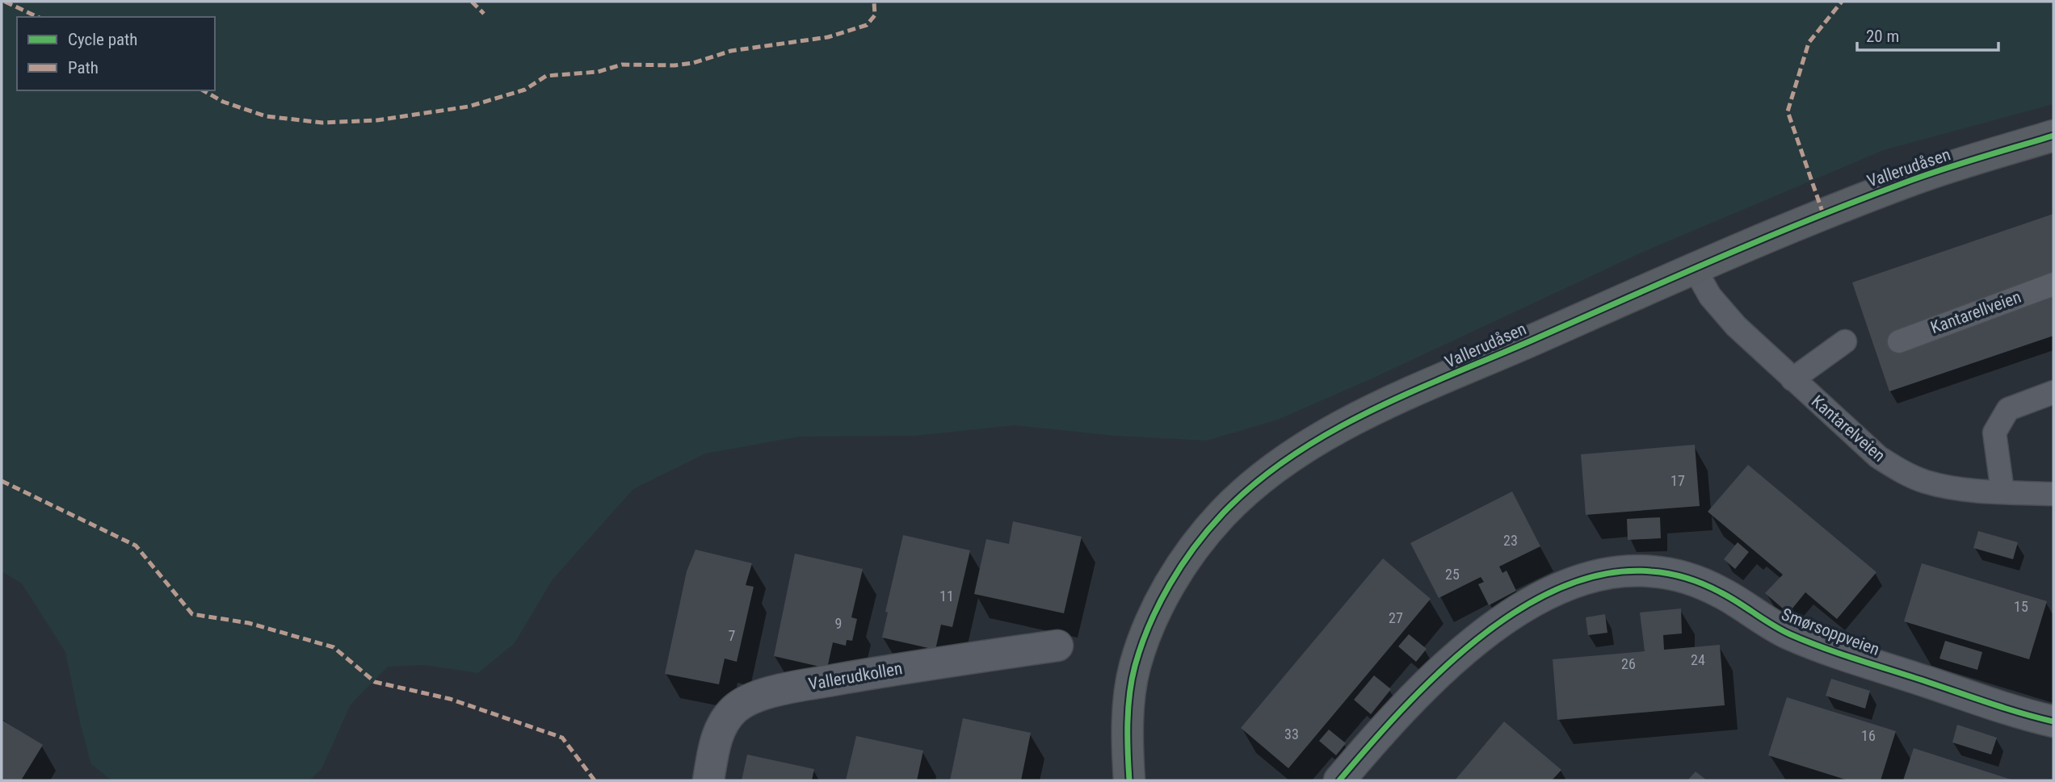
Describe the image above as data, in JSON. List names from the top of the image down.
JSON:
{
  "streets": {
    "street": ["Vallerudåsen", "Smørsoppveien", "Vallerudkollen"],
    "lane": ["Kantarellveien", "Kantarelveien"]
  },
  "crossings": [
    ["Vallerudåsen", "Kantarelveien"]
  ],
  "house_numbers": [
    "17",
    "23",
    "25",
    "11",
    "15",
    "27",
    "9",
    "7",
    "24",
    "26",
    "33",
    "16"
  ],
  "legend": ["Cycle path", "Path"],
  "scale_bar": "20 m"
}
